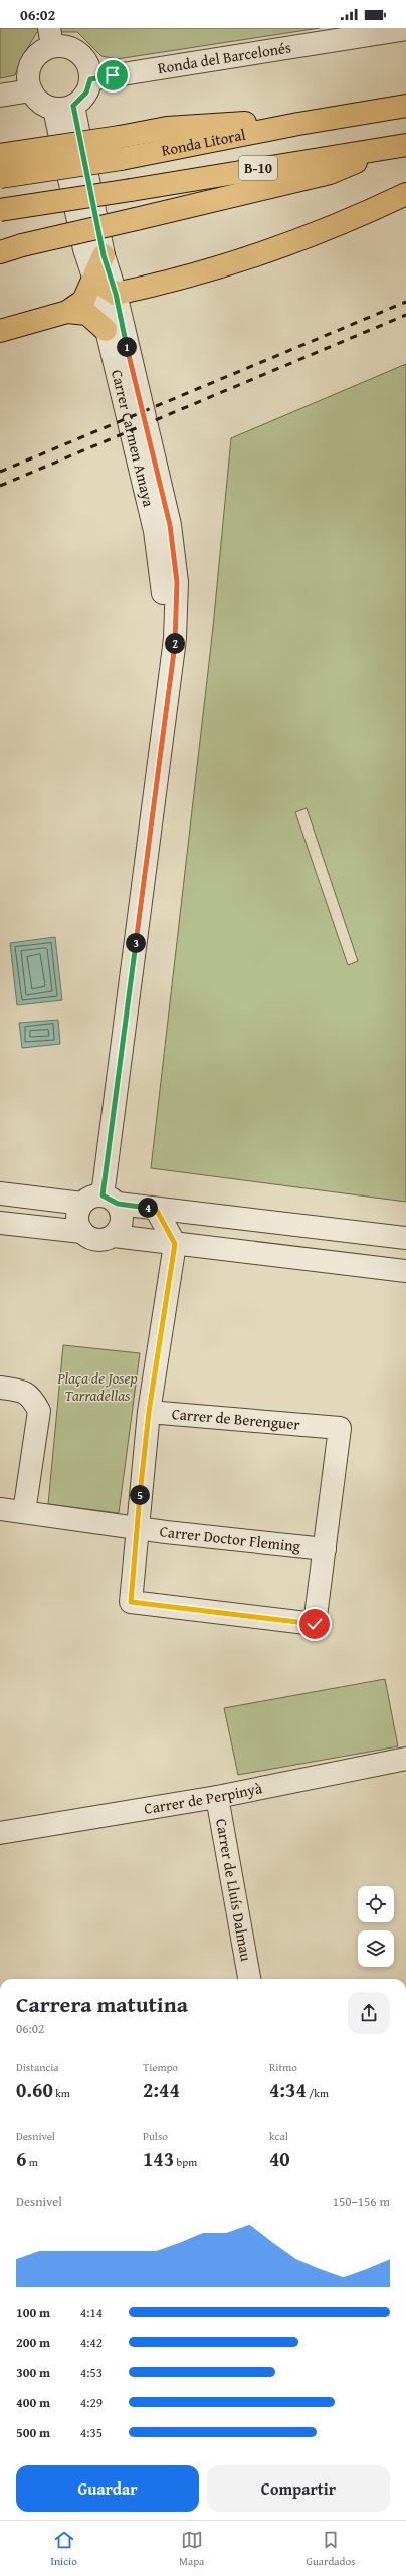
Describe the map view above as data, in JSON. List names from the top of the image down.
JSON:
{
  "streets": {
    "highway": ["Ronda Litoral", "B-10"],
    "street": [
      "Ronda del Barcelonés",
      "Carrer Carmen Amaya",
      "Carrer de Berenguer",
      "Carrer Doctor Fleming",
      "Carrer de Perpinyà",
      "Carrer de Lluís Dalmau"
    ]
  },
  "crossings": [
    ["Ronda del Barcelonés", "Carrer Carmen Amaya"],
    ["Carrer de Berenguer", "Carrer Doctor Fleming"],
    ["Carrer de Perpinyà", "Carrer de Lluís Dalmau"]
  ],
  "parks": ["Plaça de Josep Tarradellas"],
  "page": {
    "status": "06:02",
    "pins": [
      "1",
      "2",
      "3",
      "4",
      "5"
    ],
    "heading": ["Carrera matutina", "06:02"],
    "stats": [
      ["Distancia", "0.60 km"],
      ["Tiempo", "2:44"],
      ["Ritmo", "4:34 /km"],
      ["Desnivel", "6 m"],
      ["Pulso", "143 bpm"],
      ["kcal", "40"]
    ],
    "chart": ["Desnivel", "150–156 m"],
    "list": [
      {
        "name": "100 m",
        "note": "4:14"
      },
      {
        "name": "200 m",
        "note": "4:42"
      },
      {
        "name": "300 m",
        "note": "4:53"
      },
      {
        "name": "400 m",
        "note": "4:29"
      },
      {
        "name": "500 m",
        "note": "4:35"
      }
    ],
    "buttons": ["Guardar", "Compartir"],
    "tabs": ["Inicio", "Mapa", "Guardados"]
  }
}
